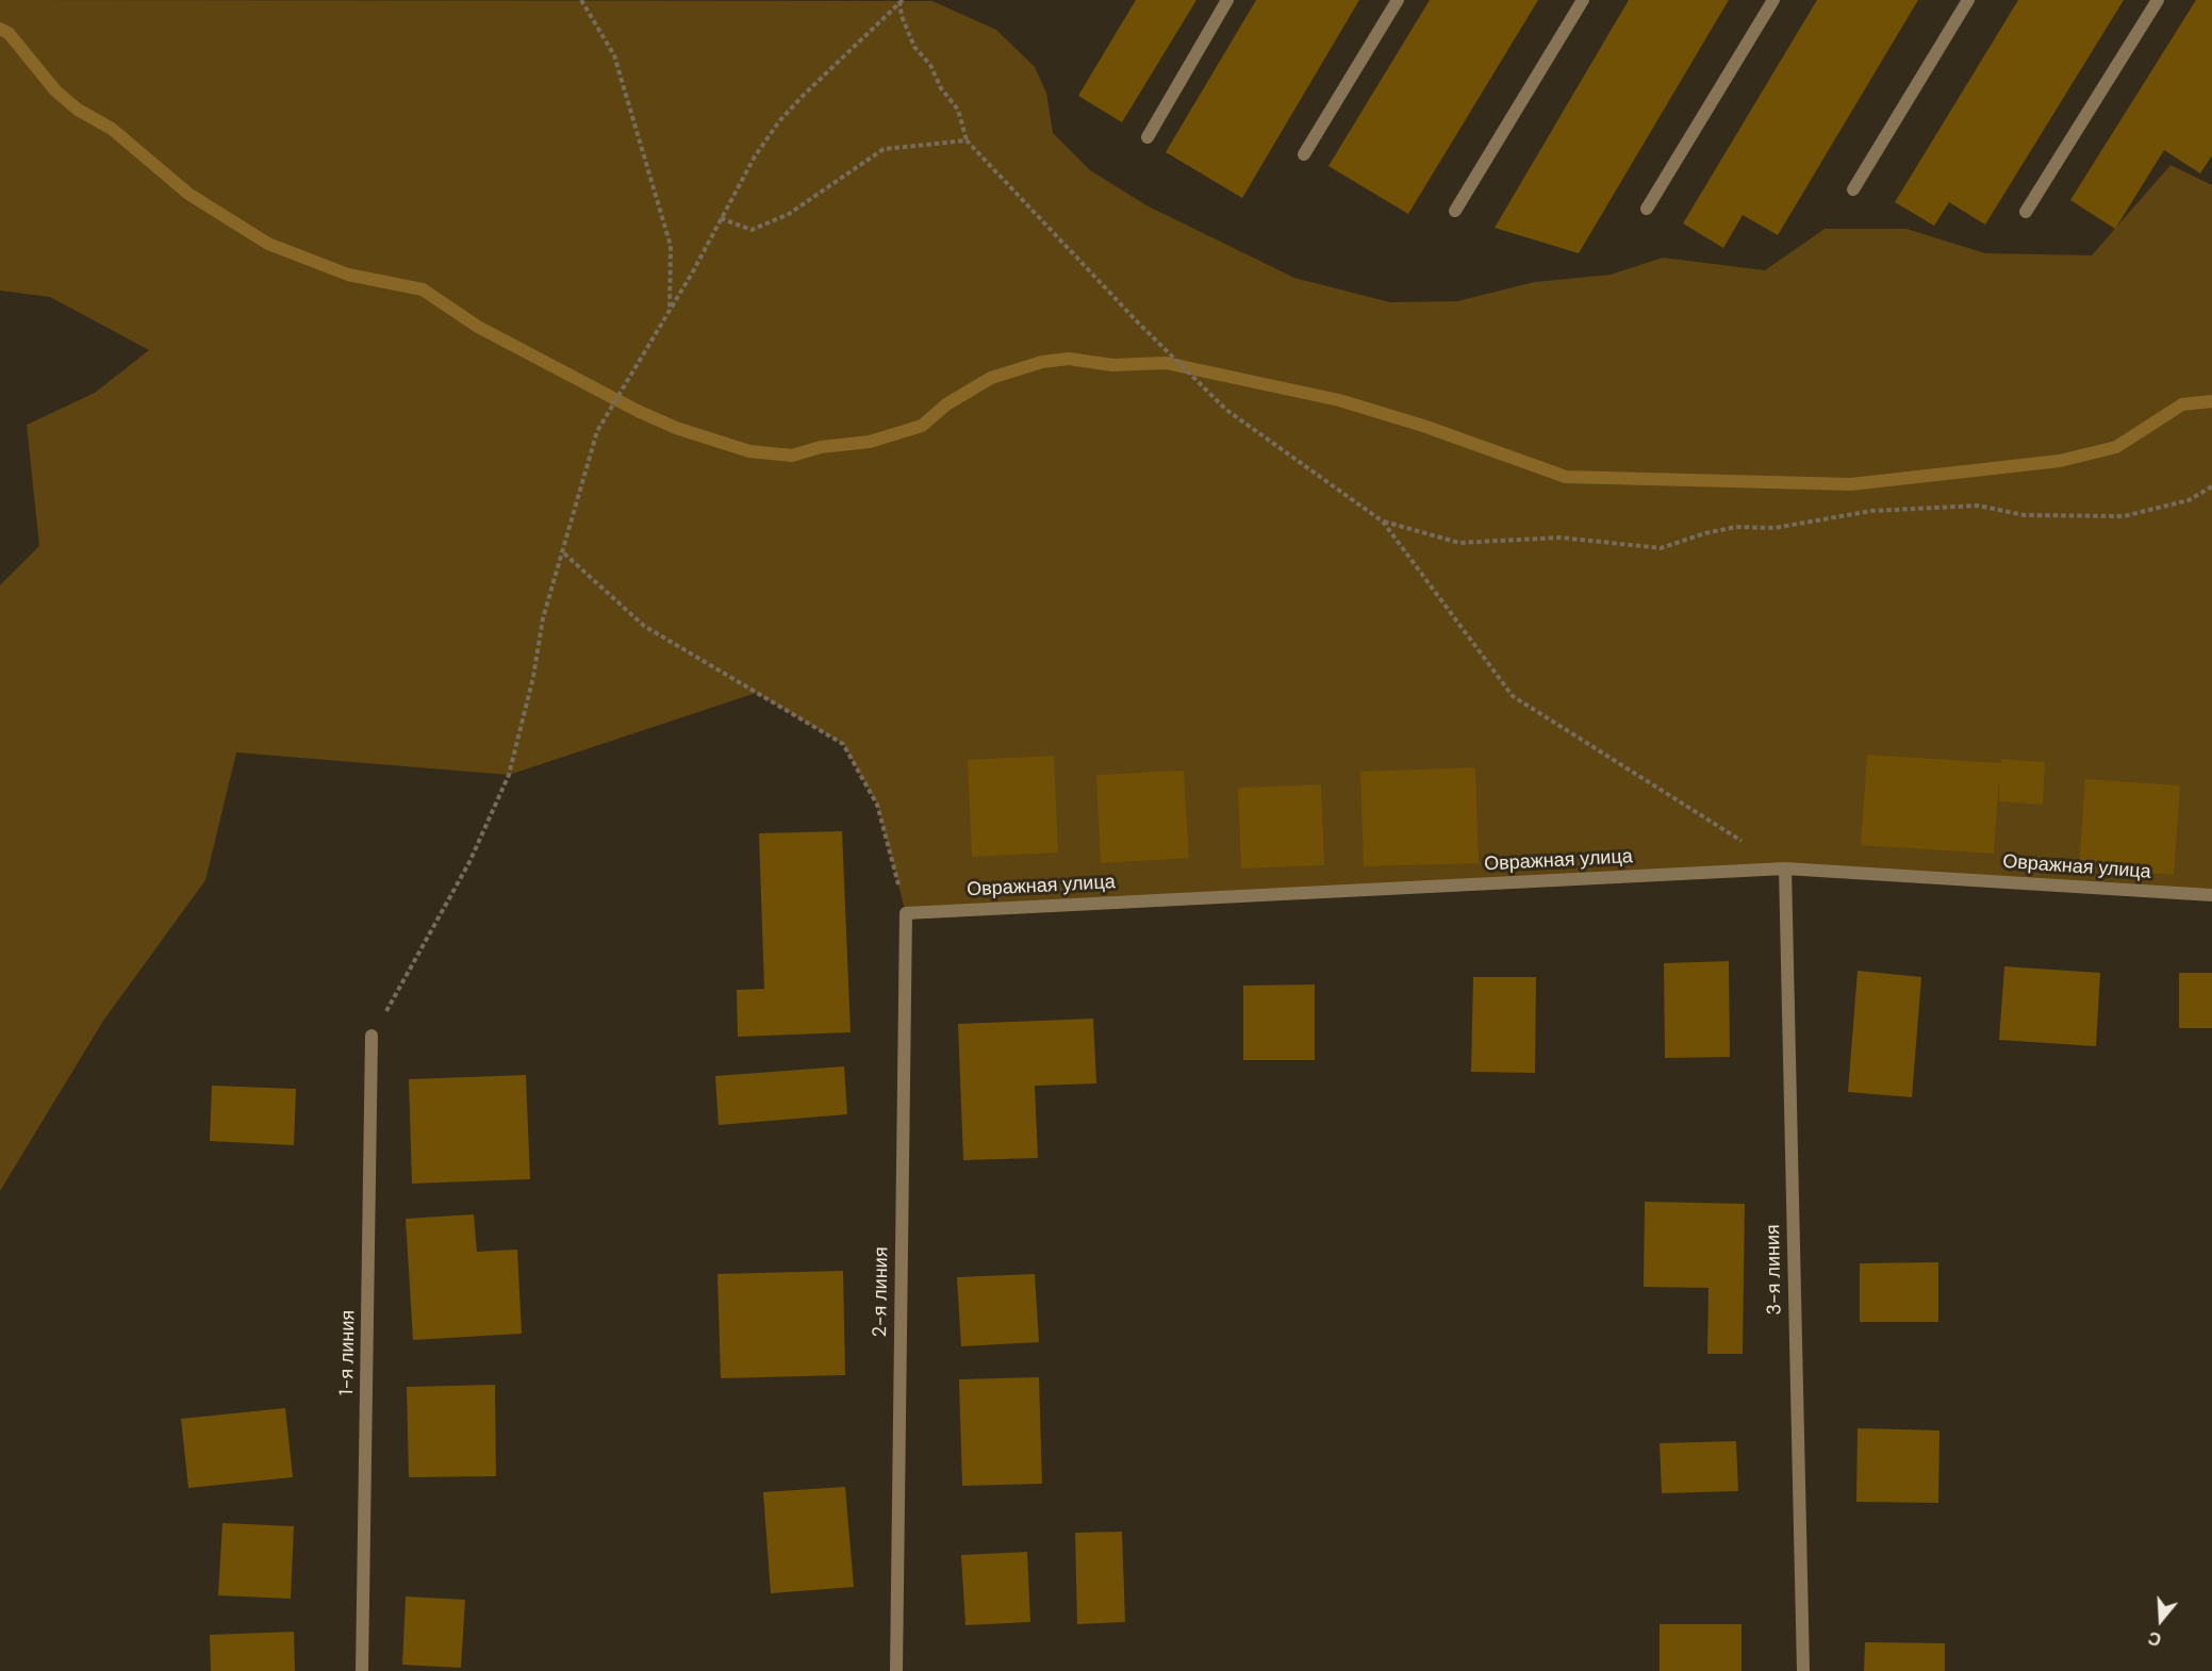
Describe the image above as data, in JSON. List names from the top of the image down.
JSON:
{
  "streets": {
    "street": [
      "Овражная улица",
      "3-я линия",
      "2-я линия",
      "1-я линия"
    ]
  },
  "crossings": [
    ["Овражная улица", "3-я линия"],
    ["Овражная улица", "2-я линия"]
  ],
  "north": "bottom"
}
